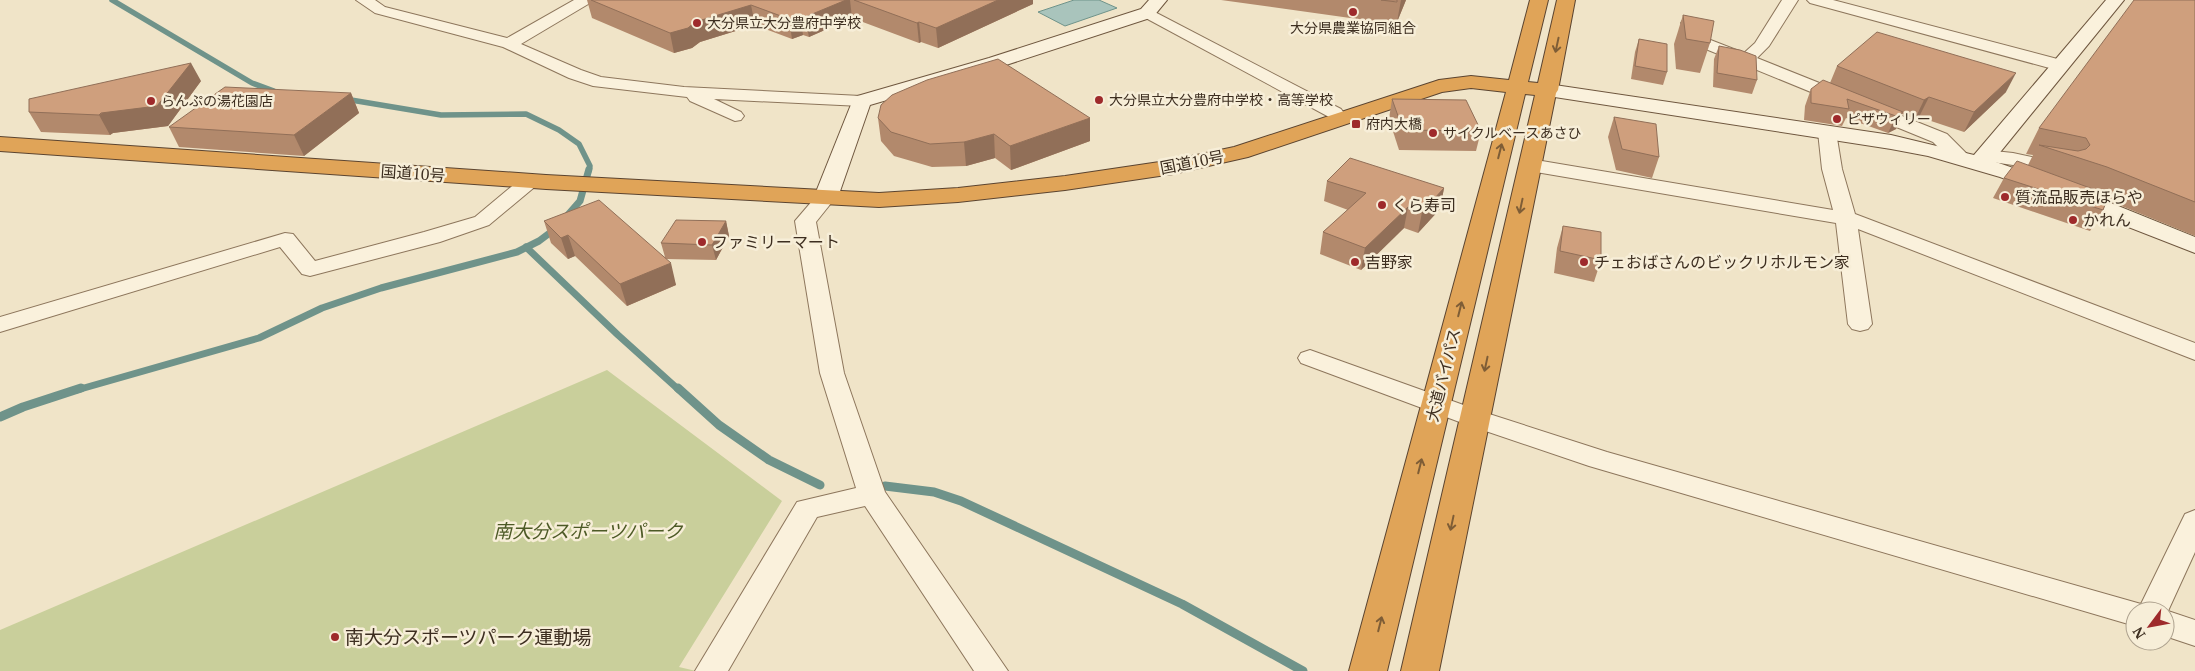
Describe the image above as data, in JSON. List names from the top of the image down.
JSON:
{
  "streets": {
    "highway": ["国道10号", "大道バイパス"]
  },
  "crossings": [
    ["国道10号", "大道バイパス"]
  ],
  "parks": ["南大分スポーツパーク"],
  "places": {
    "other": [
      "大分県農業協同組合",
      "大分県立大分豊府中学校",
      "大分県立大分豊府中学校・高等学校",
      "らんぷの湯花園店",
      "ピザウィリー",
      "サイクルベースあさひ",
      "質流品販売ほらや",
      "くら寿司",
      "かれん",
      "ファミリーマート",
      "吉野家",
      "チェおばさんのビックリホルモン家",
      "南大分スポーツパーク運動場"
    ],
    "transit": ["府内大橋"]
  },
  "north": "bottom left"
}
